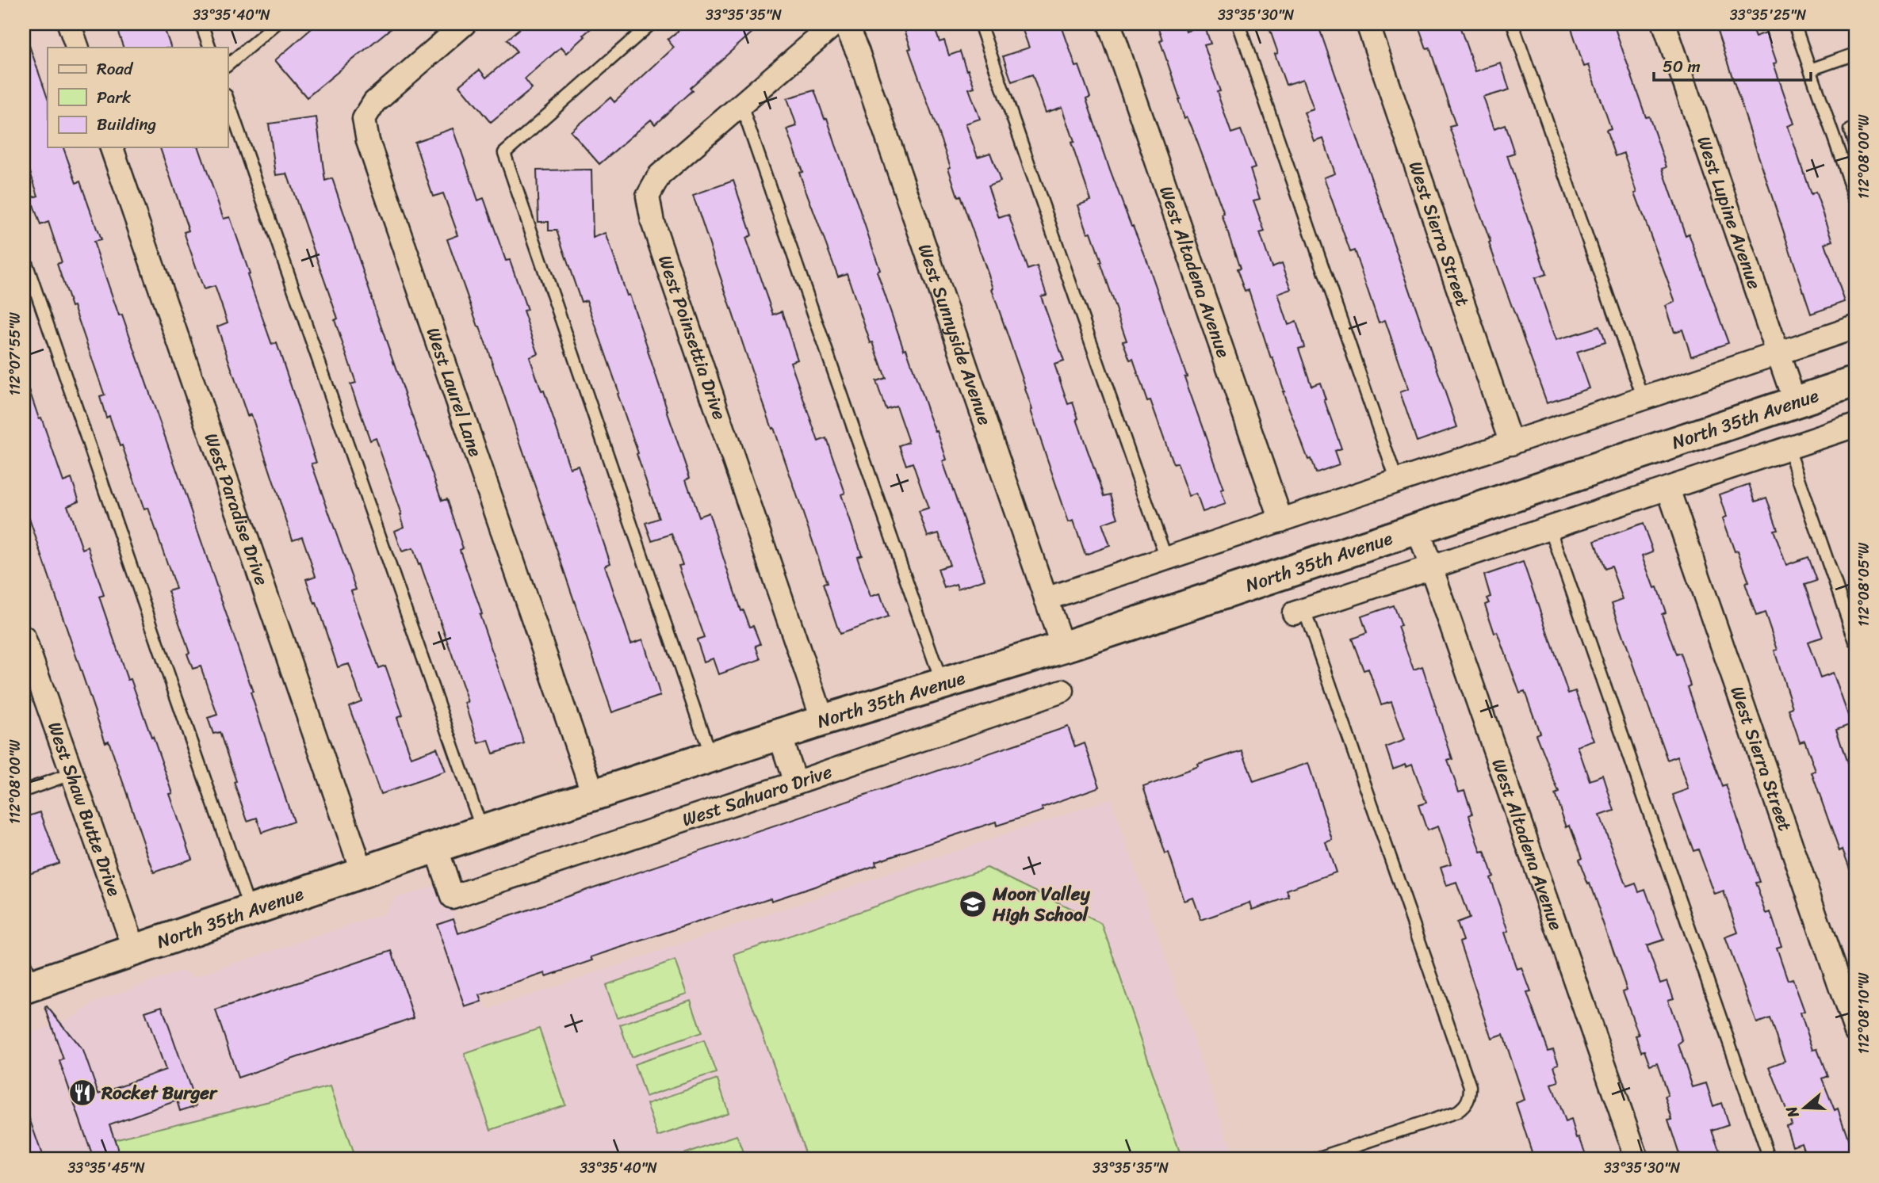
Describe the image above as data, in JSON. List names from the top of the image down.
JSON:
{
  "streets": {
    "main road": ["North 35th Avenue"],
    "street": [
      "West Lupine Avenue",
      "West Sierra Street",
      "West Altadena Avenue",
      "West Sunnyside Avenue",
      "West Poinsettia Drive",
      "West Laurel Lane",
      "West Paradise Drive",
      "West Sahuaro Drive",
      "West Shaw Butte Drive"
    ]
  },
  "crossings": [
    ["West Lupine Avenue", "North 35th Avenue"],
    ["West Altadena Avenue", "North 35th Avenue"],
    ["West Sunnyside Avenue", "North 35th Avenue"],
    ["West Poinsettia Drive", "North 35th Avenue"],
    ["West Laurel Lane", "North 35th Avenue"],
    ["North 35th Avenue", "West Paradise Drive"],
    ["North 35th Avenue", "West Sahuaro Drive"],
    ["North 35th Avenue", "West Shaw Butte Drive"]
  ],
  "places": {
    "school or university": ["Moon Valley High School"],
    "restaurant": ["Rocket Burger"]
  },
  "legend": ["Road", "Park", "Building"],
  "scale_bar": "50 m",
  "north": "left",
  "coordinates": [
    "33°35'40\"N",
    "33°35'35\"N",
    "33°35'30\"N",
    "33°35'25\"N",
    "112°08'00\"W",
    "112°07'55\"W",
    "112°08'05\"W",
    "112°08'10\"W",
    "33°35'45\"N"
  ]
}
